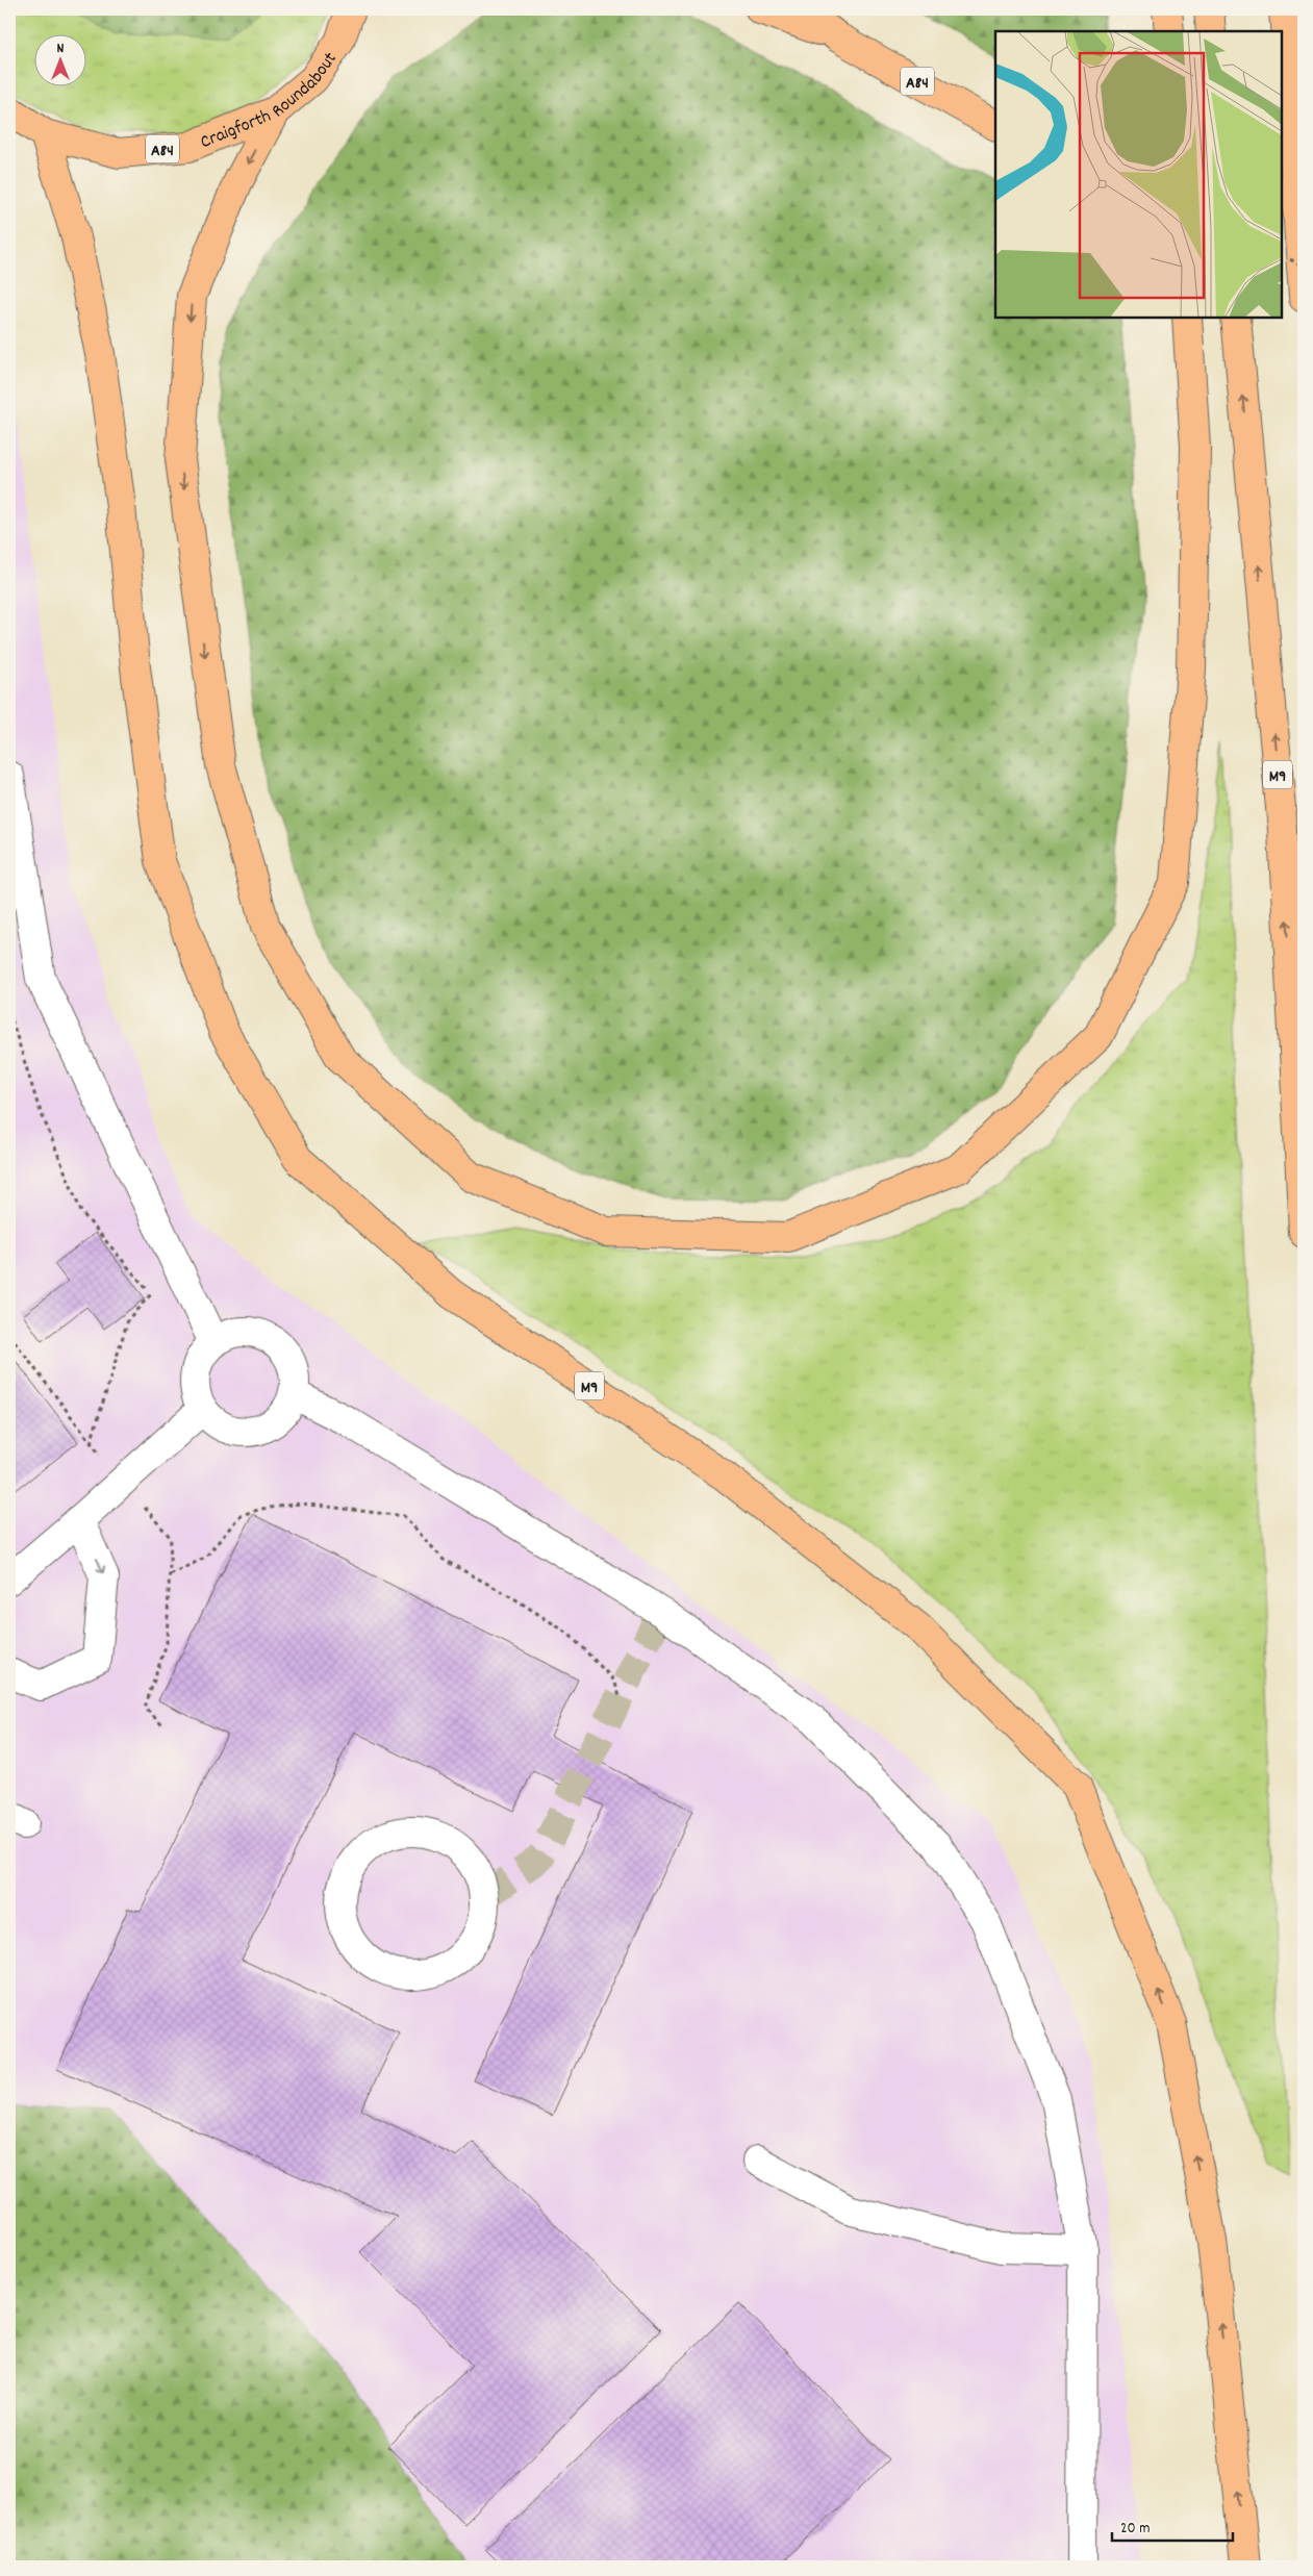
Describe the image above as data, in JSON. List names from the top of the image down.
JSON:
{
  "streets": {
    "highway": ["A84", "Craigforth Roundabout", "M9"]
  },
  "crossings": [
    ["Craigforth Roundabout", "M9"]
  ],
  "scale_bar": "20 m",
  "north": "top"
}
